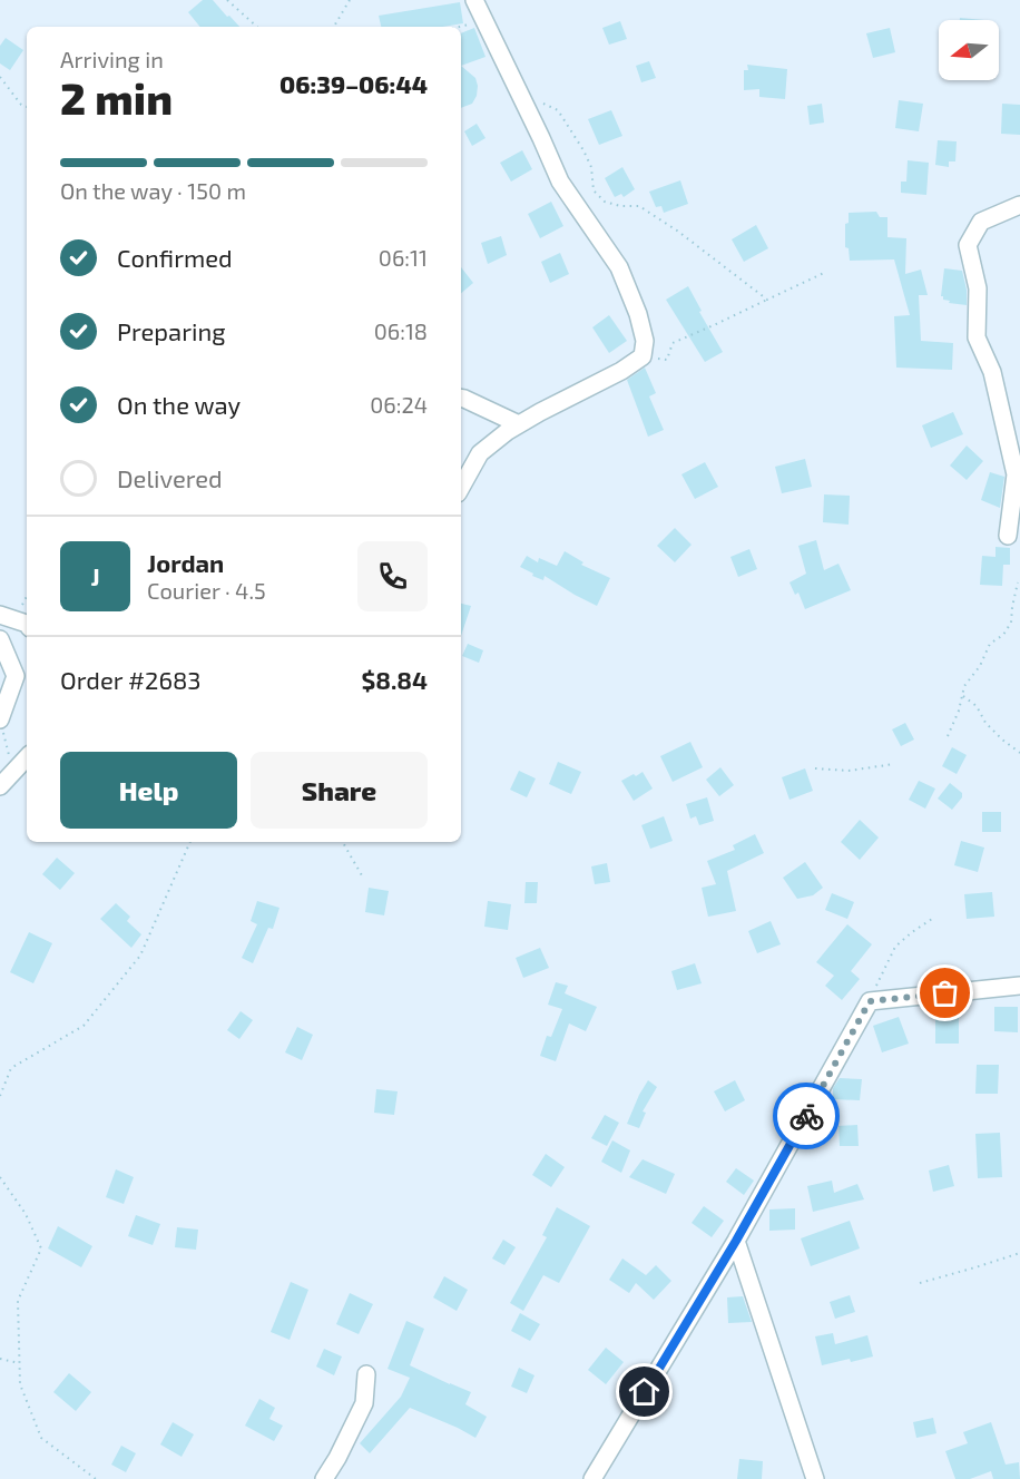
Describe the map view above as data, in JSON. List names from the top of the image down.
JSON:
{
  "north": "left",
  "page": {
    "heading": ["2 min", "Arriving in", "06:39–06:44"],
    "panel": [
      "Jordan",
      "Courier · 4.5",
      "Order #2683",
      "$8.84"
    ],
    "bar": "On the way · 150 m",
    "list": [
      ["Confirmed", "06:11"],
      ["Preparing", "06:18"],
      ["On the way", "06:24"],
      "Delivered"
    ],
    "round": "J",
    "buttons": ["Help", "Share"]
  }
}
